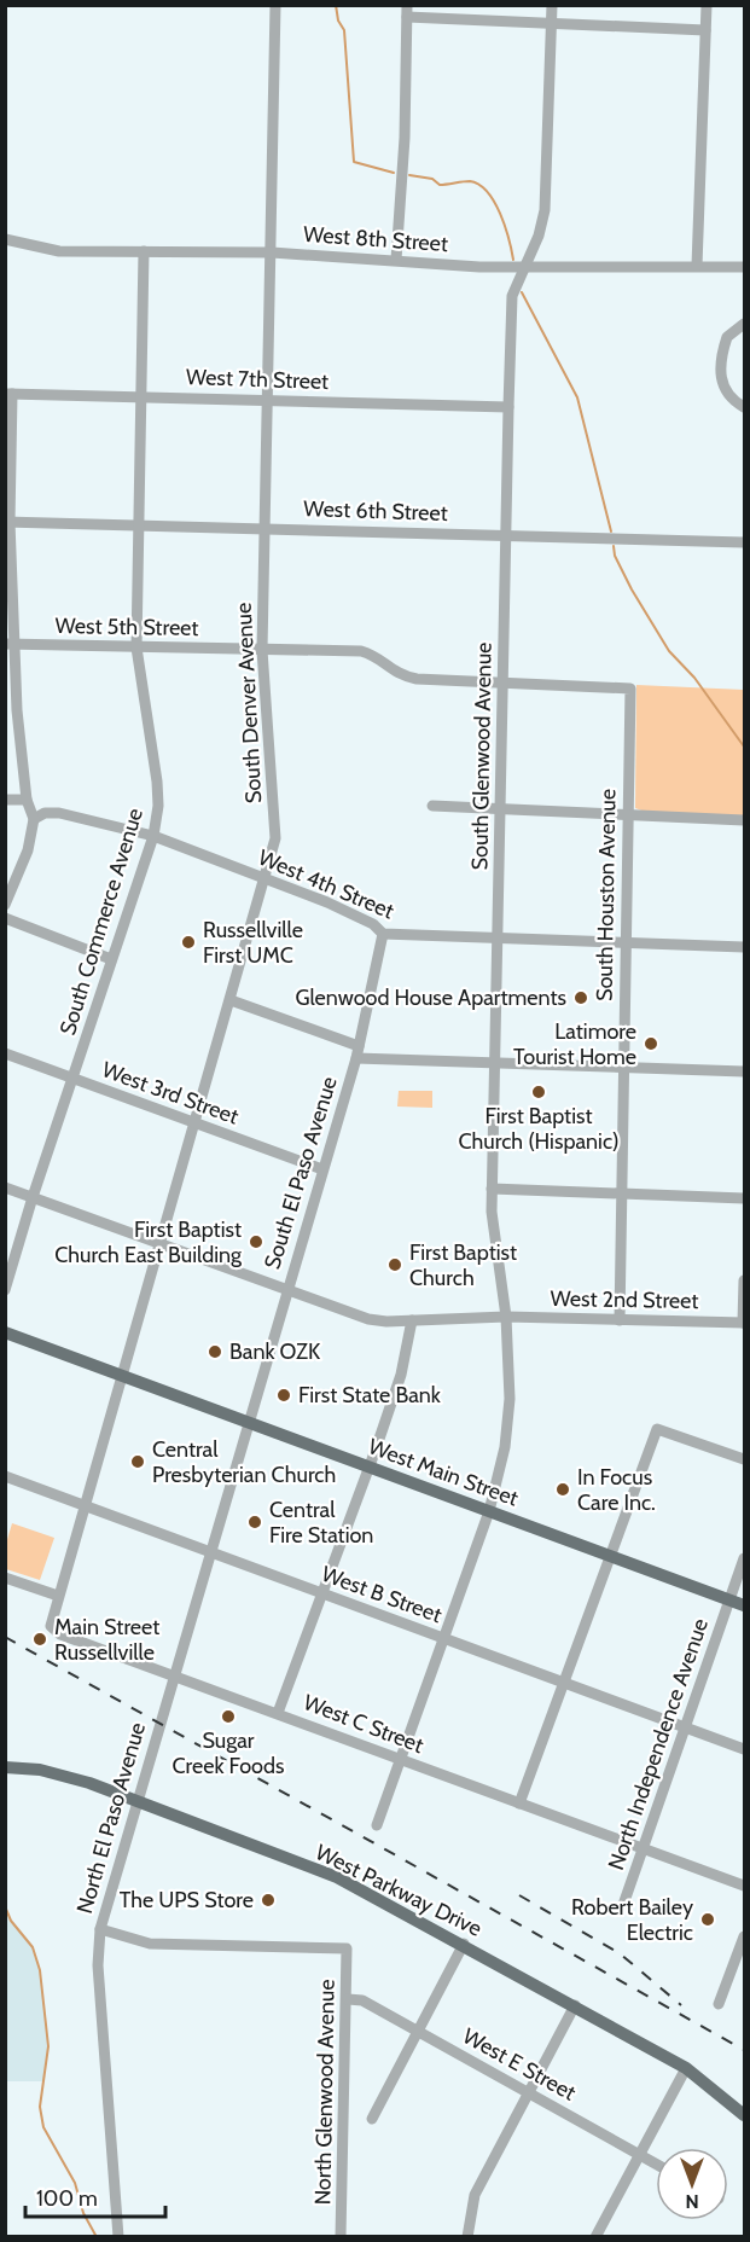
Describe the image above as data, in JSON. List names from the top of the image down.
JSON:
{
  "streets": {
    "main road": ["West Main Street", "West Parkway Drive"],
    "street": [
      "West 8th Street",
      "West 7th Street",
      "West 6th Street",
      "West 5th Street",
      "South Denver Avenue",
      "South Glenwood Avenue",
      "West 4th Street",
      "South Houston Avenue",
      "South Commerce Avenue",
      "West 3rd Street",
      "South El Paso Avenue",
      "West 2nd Street",
      "West B Street",
      "West C Street",
      "North Independence Avenue",
      "North El Paso Avenue",
      "West E Street",
      "North Glenwood Avenue"
    ]
  },
  "crossings": [
    ["West 8th Street", "South Denver Avenue"],
    ["West 8th Street", "South Glenwood Avenue"],
    ["West 8th Street", "South Commerce Avenue"],
    ["West 7th Street", "South Denver Avenue"],
    ["West 7th Street", "South Glenwood Avenue"],
    ["West 7th Street", "South Commerce Avenue"],
    ["West 6th Street", "South Denver Avenue"],
    ["West 6th Street", "South Glenwood Avenue"],
    ["West 6th Street", "South Commerce Avenue"],
    ["West 5th Street", "South Denver Avenue"],
    ["West 5th Street", "South Glenwood Avenue"],
    ["West 5th Street", "South Houston Avenue"],
    ["West 5th Street", "South Commerce Avenue"],
    ["South Denver Avenue", "West 4th Street"],
    ["South Denver Avenue", "West 3rd Street"],
    ["South Denver Avenue", "West 2nd Street"],
    ["South Denver Avenue", "West Main Street"],
    ["South Denver Avenue", "West B Street"],
    ["South Denver Avenue", "West C Street"],
    ["South Glenwood Avenue", "West 4th Street"],
    ["South Glenwood Avenue", "West 2nd Street"],
    ["South Glenwood Avenue", "West Main Street"],
    ["West 4th Street", "South Houston Avenue"],
    ["West 4th Street", "South Commerce Avenue"],
    ["West 4th Street", "South El Paso Avenue"],
    ["South Houston Avenue", "West 2nd Street"],
    ["South Commerce Avenue", "West 3rd Street"],
    ["South Commerce Avenue", "West 2nd Street"],
    ["West 3rd Street", "South El Paso Avenue"],
    ["South El Paso Avenue", "West 2nd Street"],
    ["South El Paso Avenue", "West Main Street"],
    ["South El Paso Avenue", "North El Paso Avenue"],
    ["West Main Street", "North Independence Avenue"],
    ["West Main Street", "North El Paso Avenue"],
    ["West B Street", "North Independence Avenue"],
    ["West B Street", "North El Paso Avenue"],
    ["West C Street", "North Independence Avenue"],
    ["West C Street", "North El Paso Avenue"],
    ["North El Paso Avenue", "West Parkway Drive"],
    ["North El Paso Avenue", "North Glenwood Avenue"],
    ["West E Street", "North Glenwood Avenue"]
  ],
  "places": [
    "Russellville First UMC",
    "Glenwood House Apartments",
    "Latimore Tourist Home",
    "First Baptist Church (Hispanic)",
    "First Baptist Church East Building",
    "First Baptist Church",
    "Bank OZK",
    "First State Bank",
    "Central Presbyterian Church",
    "In Focus Care Inc.",
    "Central Fire Station",
    "Main Street Russellville",
    "Sugar Creek Foods",
    "The UPS Store",
    "Robert Bailey Electric"
  ],
  "scale_bar": "100 m",
  "north": "bottom"
}
